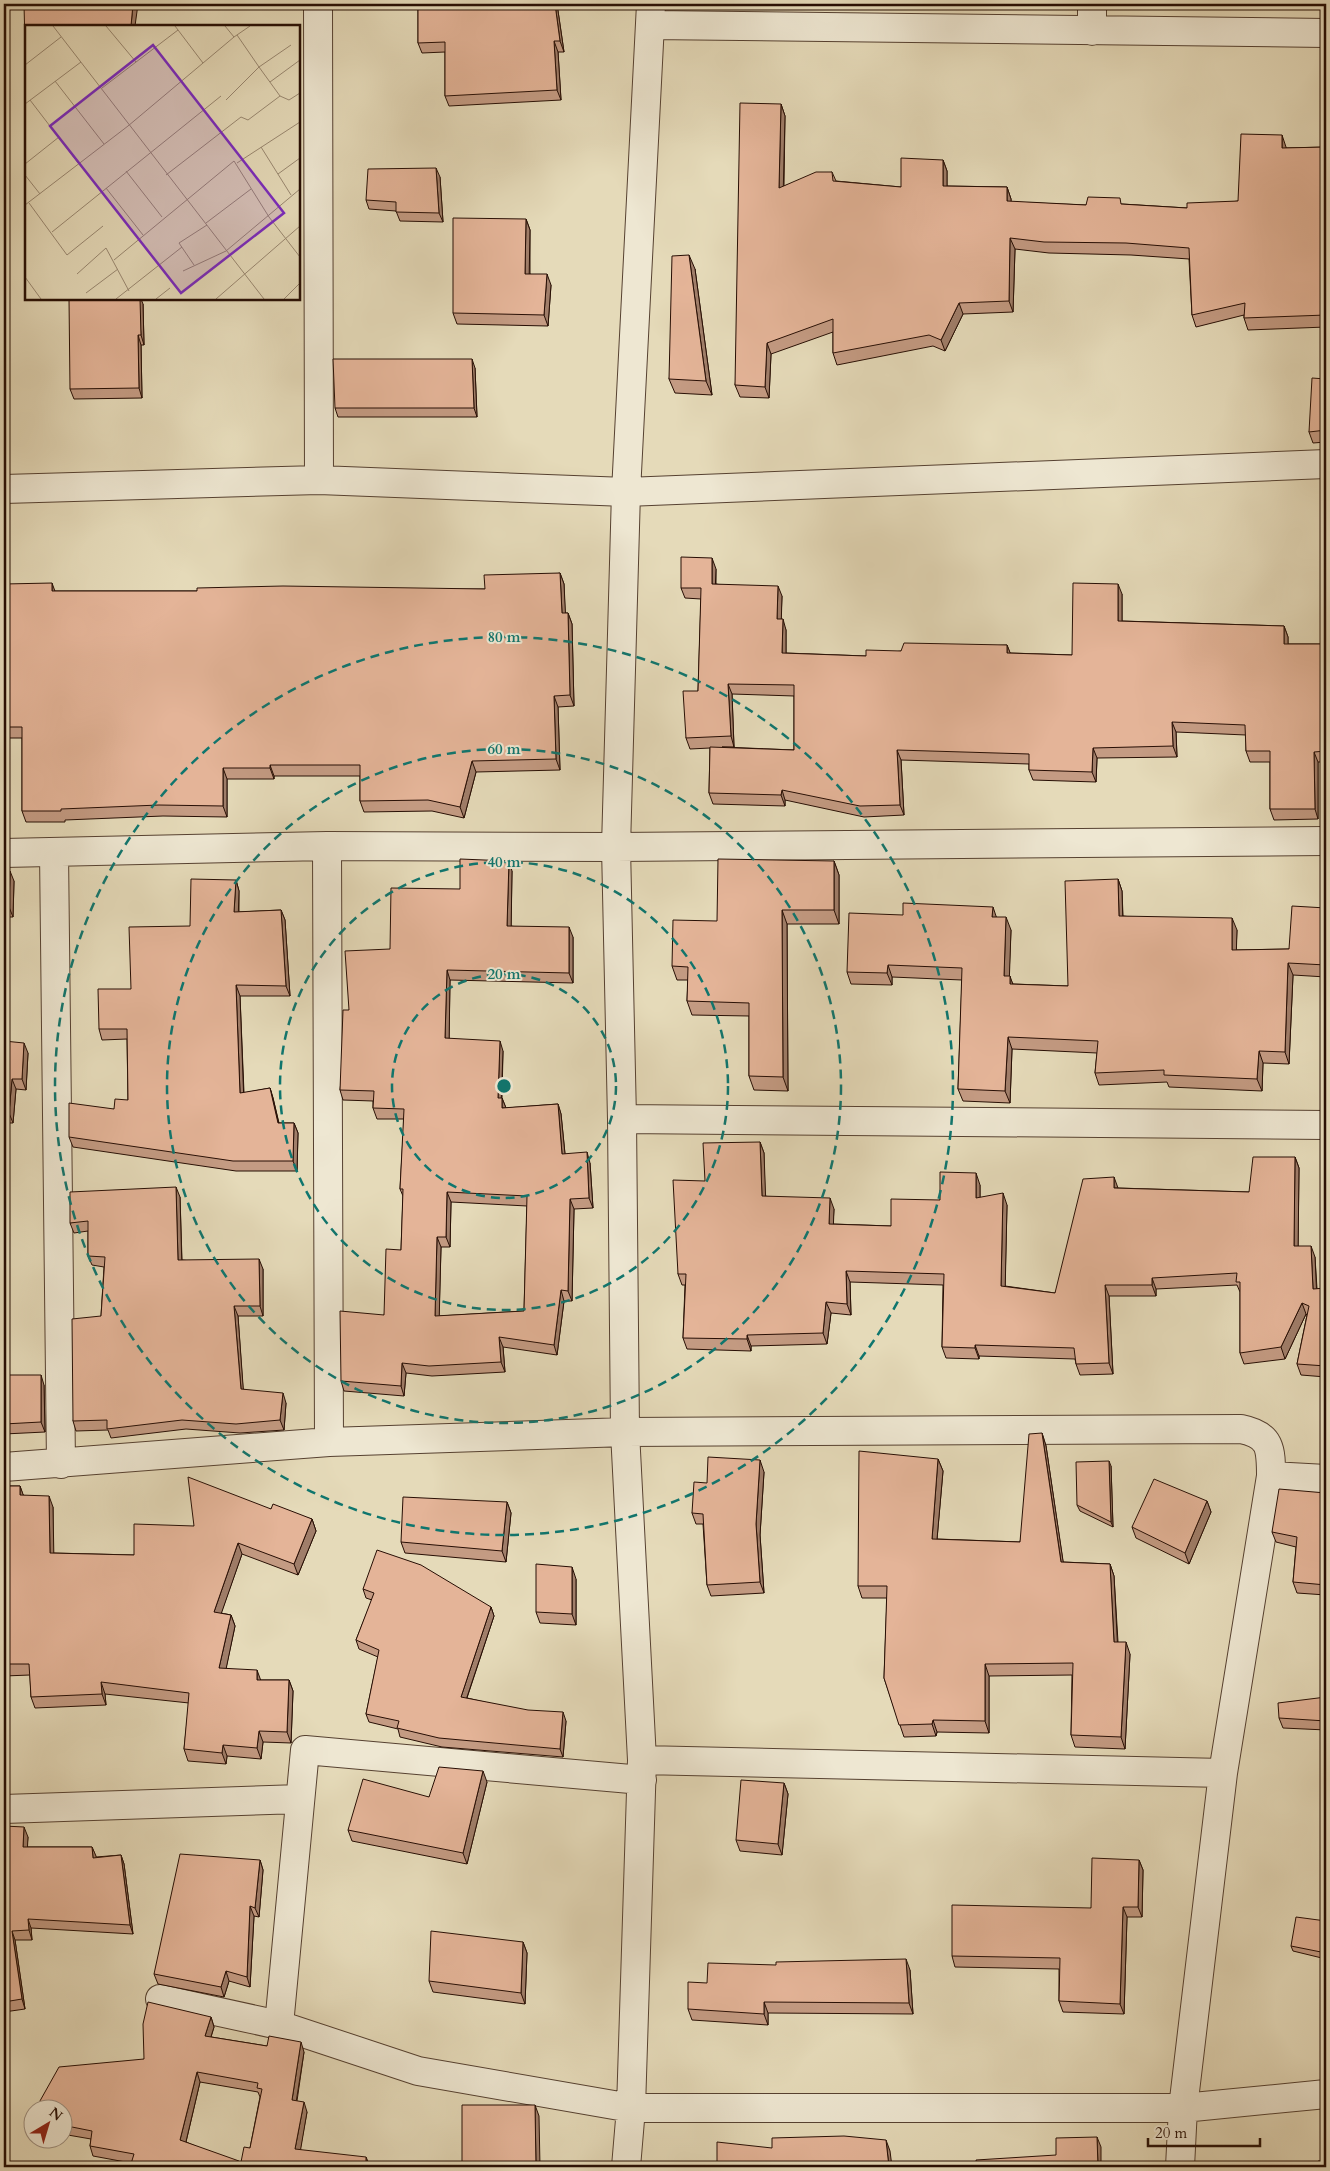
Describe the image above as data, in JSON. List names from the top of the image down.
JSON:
{
  "scale_bar": "20 m",
  "north": "top right",
  "rings": [
    "80 m",
    "60 m",
    "40 m",
    "20 m"
  ]
}
